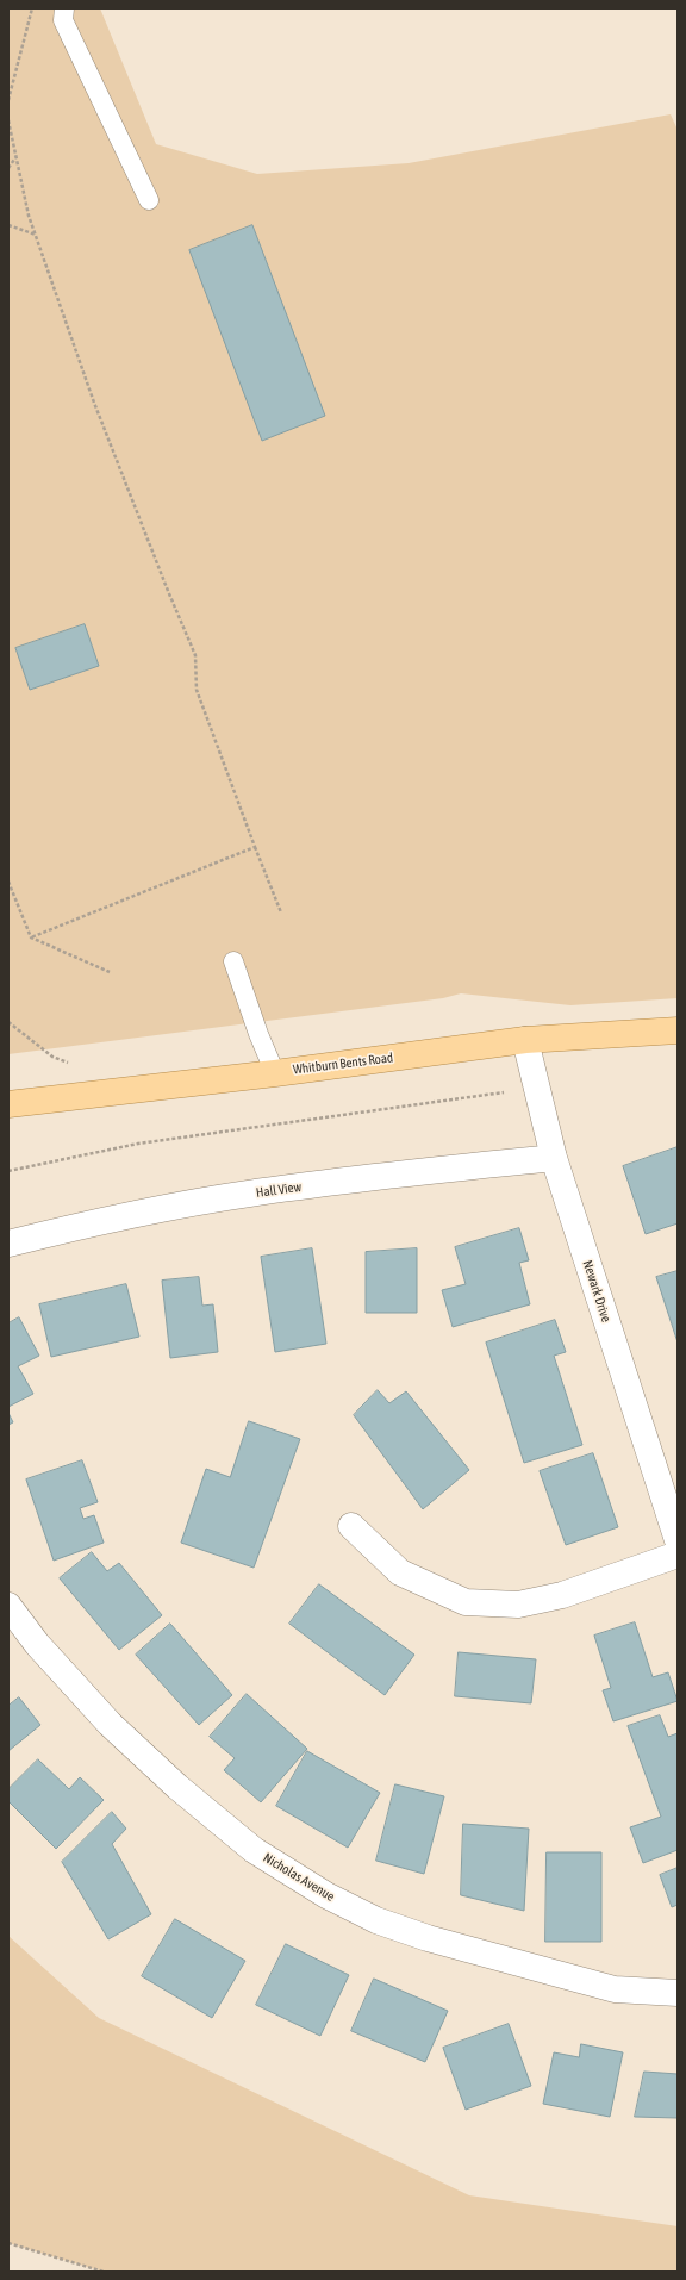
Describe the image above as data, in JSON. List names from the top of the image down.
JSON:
{
  "streets": {
    "main road": ["Whitburn Bents Road"],
    "street": ["Hall View", "Newark Drive", "Nicholas Avenue"]
  },
  "crossings": [
    ["Whitburn Bents Road", "Newark Drive"],
    ["Hall View", "Newark Drive"]
  ]
}
